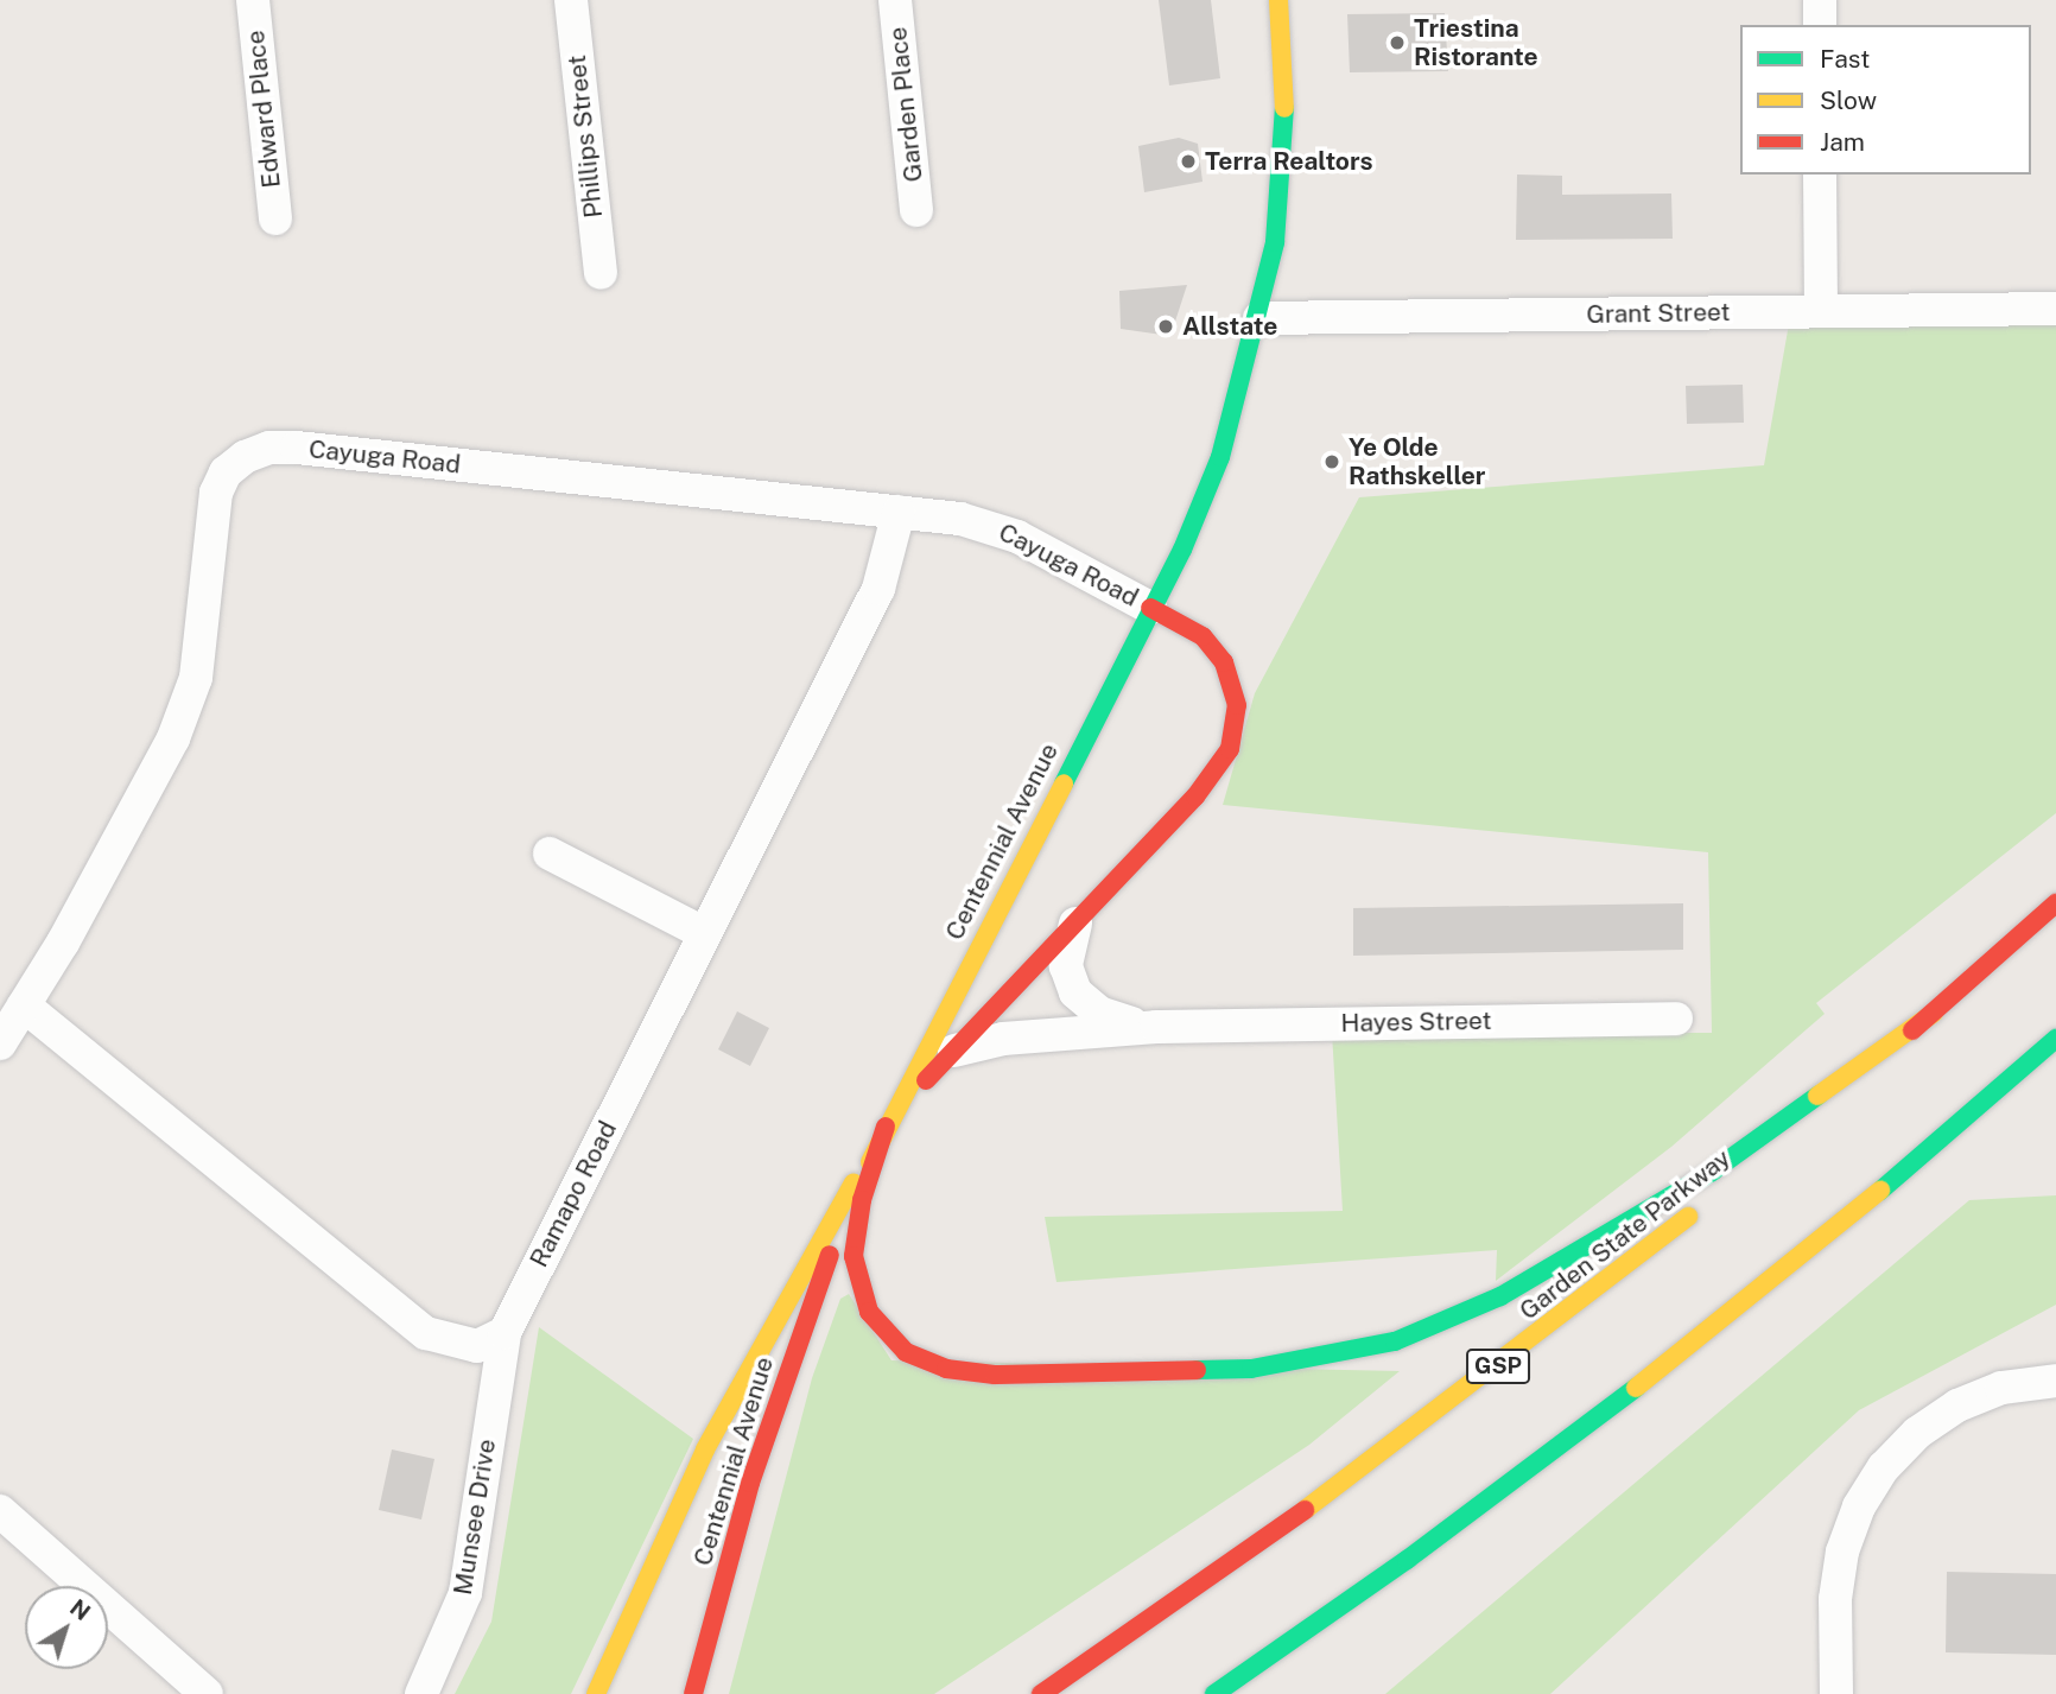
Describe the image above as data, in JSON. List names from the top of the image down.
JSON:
{
  "streets": {
    "main road": ["Centennial Avenue", "Garden State Parkway", "GSP"],
    "street": [
      "Garden Place",
      "Edward Place",
      "Phillips Street",
      "Grant Street",
      "Cayuga Road",
      "Hayes Street",
      "Ramapo Road",
      "Munsee Drive"
    ]
  },
  "crossings": [
    ["Grant Street", "Centennial Avenue"],
    ["Cayuga Road", "Centennial Avenue"],
    ["Cayuga Road", "Ramapo Road"],
    ["Ramapo Road", "Munsee Drive"]
  ],
  "places": [
    "Triestina Ristorante",
    "Terra Realtors",
    "Allstate",
    "Ye Olde Rathskeller"
  ],
  "legend": ["Fast", "Slow", "Jam"],
  "north": "top right"
}
